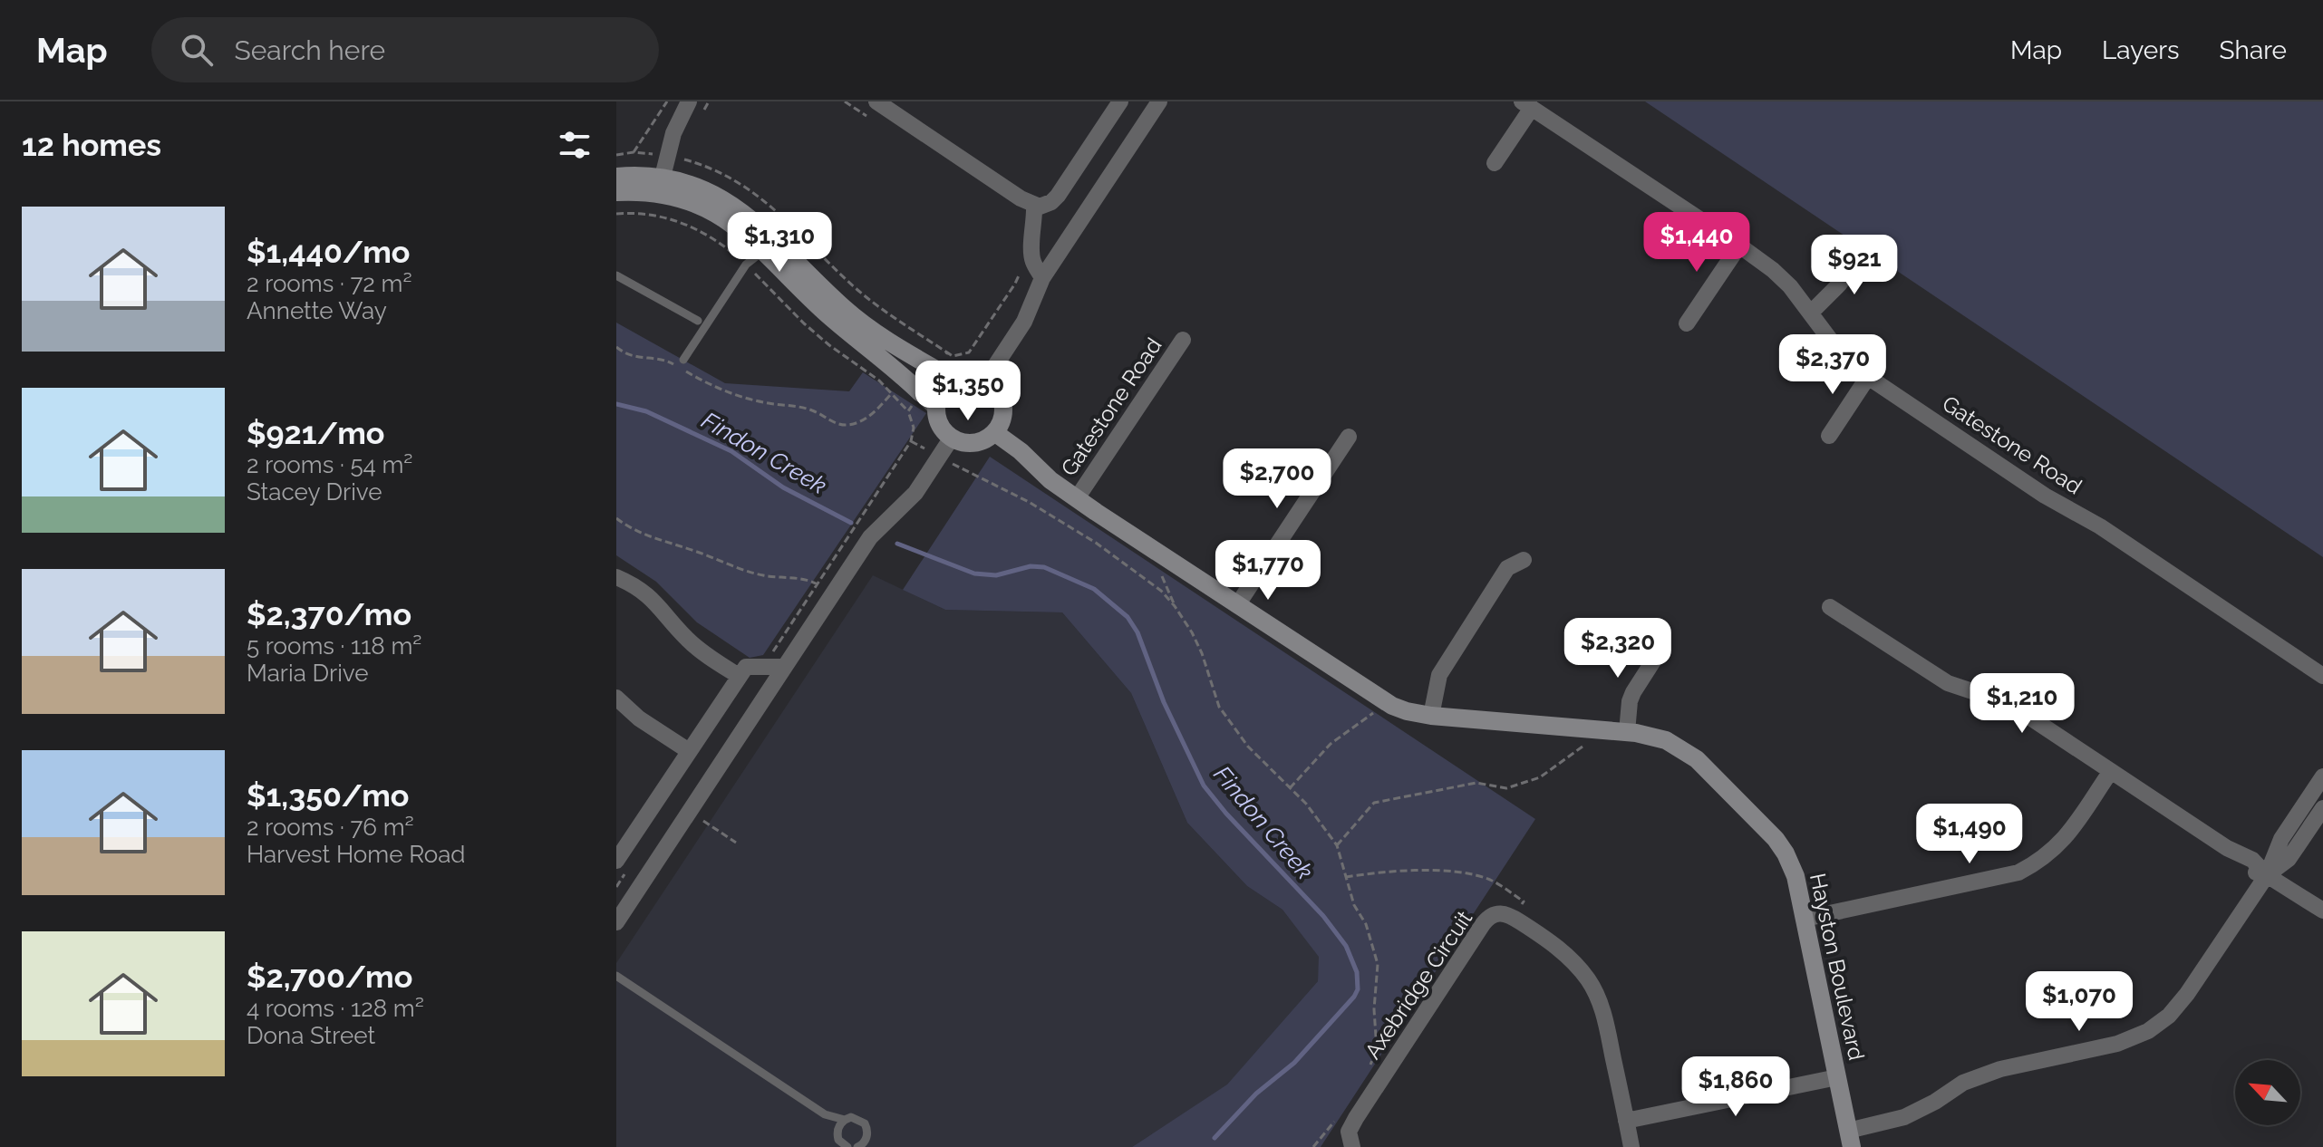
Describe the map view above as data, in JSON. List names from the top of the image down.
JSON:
{
  "streets": {
    "street": ["Gatestone Road", "Hayston Boulevard", "Axebridge Circuit"]
  },
  "crossings": [
    ["Gatestone Road", "Hayston Boulevard"]
  ],
  "water": ["Findon Creek"],
  "north": "top left",
  "page": {
    "header": "Map",
    "search": "Search here",
    "nav": ["Map", "Layers", "Share"],
    "heading": "12 homes",
    "list": [
      {
        "name": "$1,440/mo",
        "note": "2 rooms · 72 m² · Annette Way"
      },
      {
        "name": "$921/mo",
        "note": "2 rooms · 54 m² · Stacey Drive"
      },
      {
        "name": "$2,370/mo",
        "note": "5 rooms · 118 m² · Maria Drive"
      },
      {
        "name": "$1,350/mo",
        "note": "2 rooms · 76 m² · Harvest Home Road"
      },
      {
        "name": "$2,700/mo",
        "note": "4 rooms · 128 m² · Dona Street"
      }
    ],
    "price": [
      "$1,310",
      "$1,440",
      "$921",
      "$2,370",
      "$1,350",
      "$2,700",
      "$1,770",
      "$2,320",
      "$1,210",
      "$1,490",
      "$1,070",
      "$1,860"
    ]
  }
}
